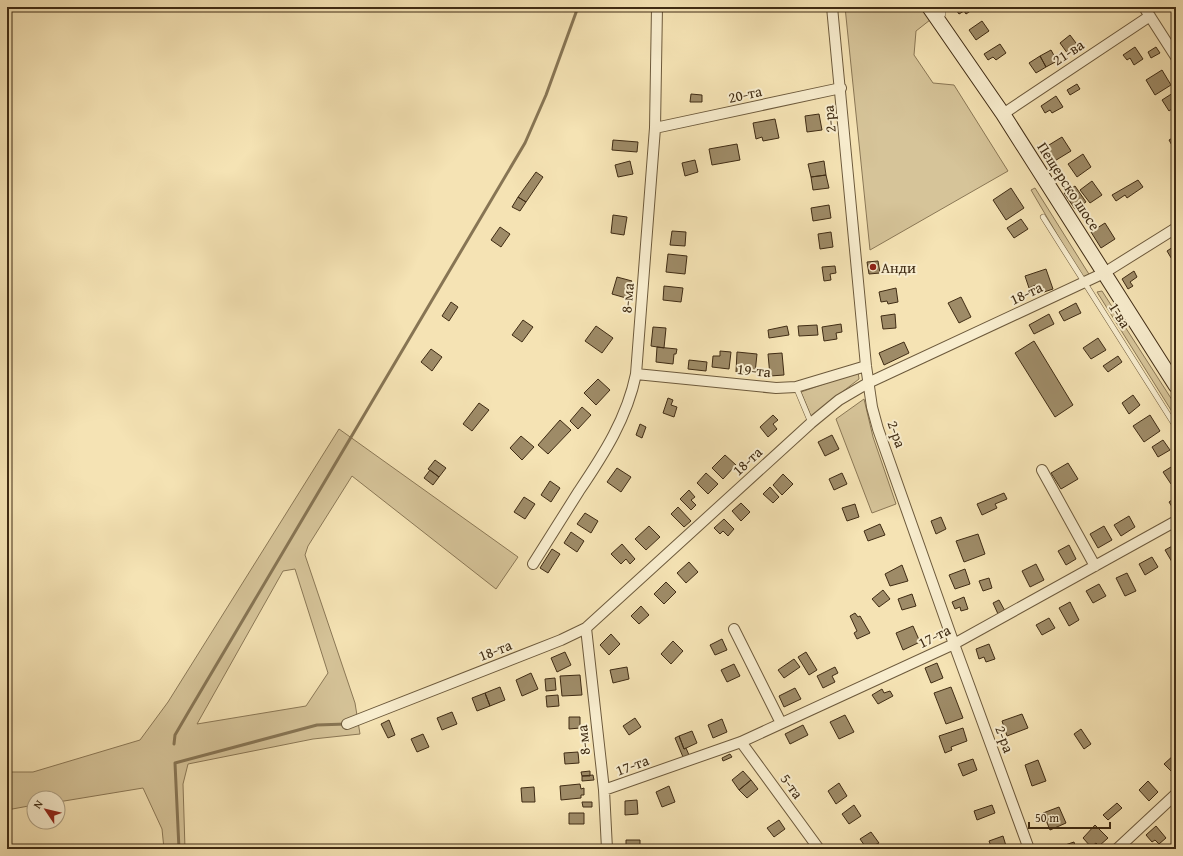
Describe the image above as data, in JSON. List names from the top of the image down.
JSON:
{
  "streets": {
    "main road": ["Пещерско шосе"],
    "street": [
      "21-ва",
      "20-та",
      "2-ра",
      "18-та",
      "8-ма",
      "19-та",
      "17-та",
      "5-та"
    ],
    "lane": ["1-ва"]
  },
  "crossings": [
    ["21-ва", "Пещерско шосе"],
    ["20-та", "2-ра"],
    ["20-та", "8-ма"],
    ["2-ра", "18-та"],
    ["2-ра", "19-та"],
    ["2-ра", "17-та"],
    ["Пещерско шосе", "18-та"],
    ["18-та", "8-ма"],
    ["18-та", "1-ва"],
    ["8-ма", "19-та"],
    ["8-ма", "17-та"],
    ["17-та", "5-та"]
  ],
  "places": ["Анди"],
  "scale_bar": "50 m",
  "north": "top left"
}
